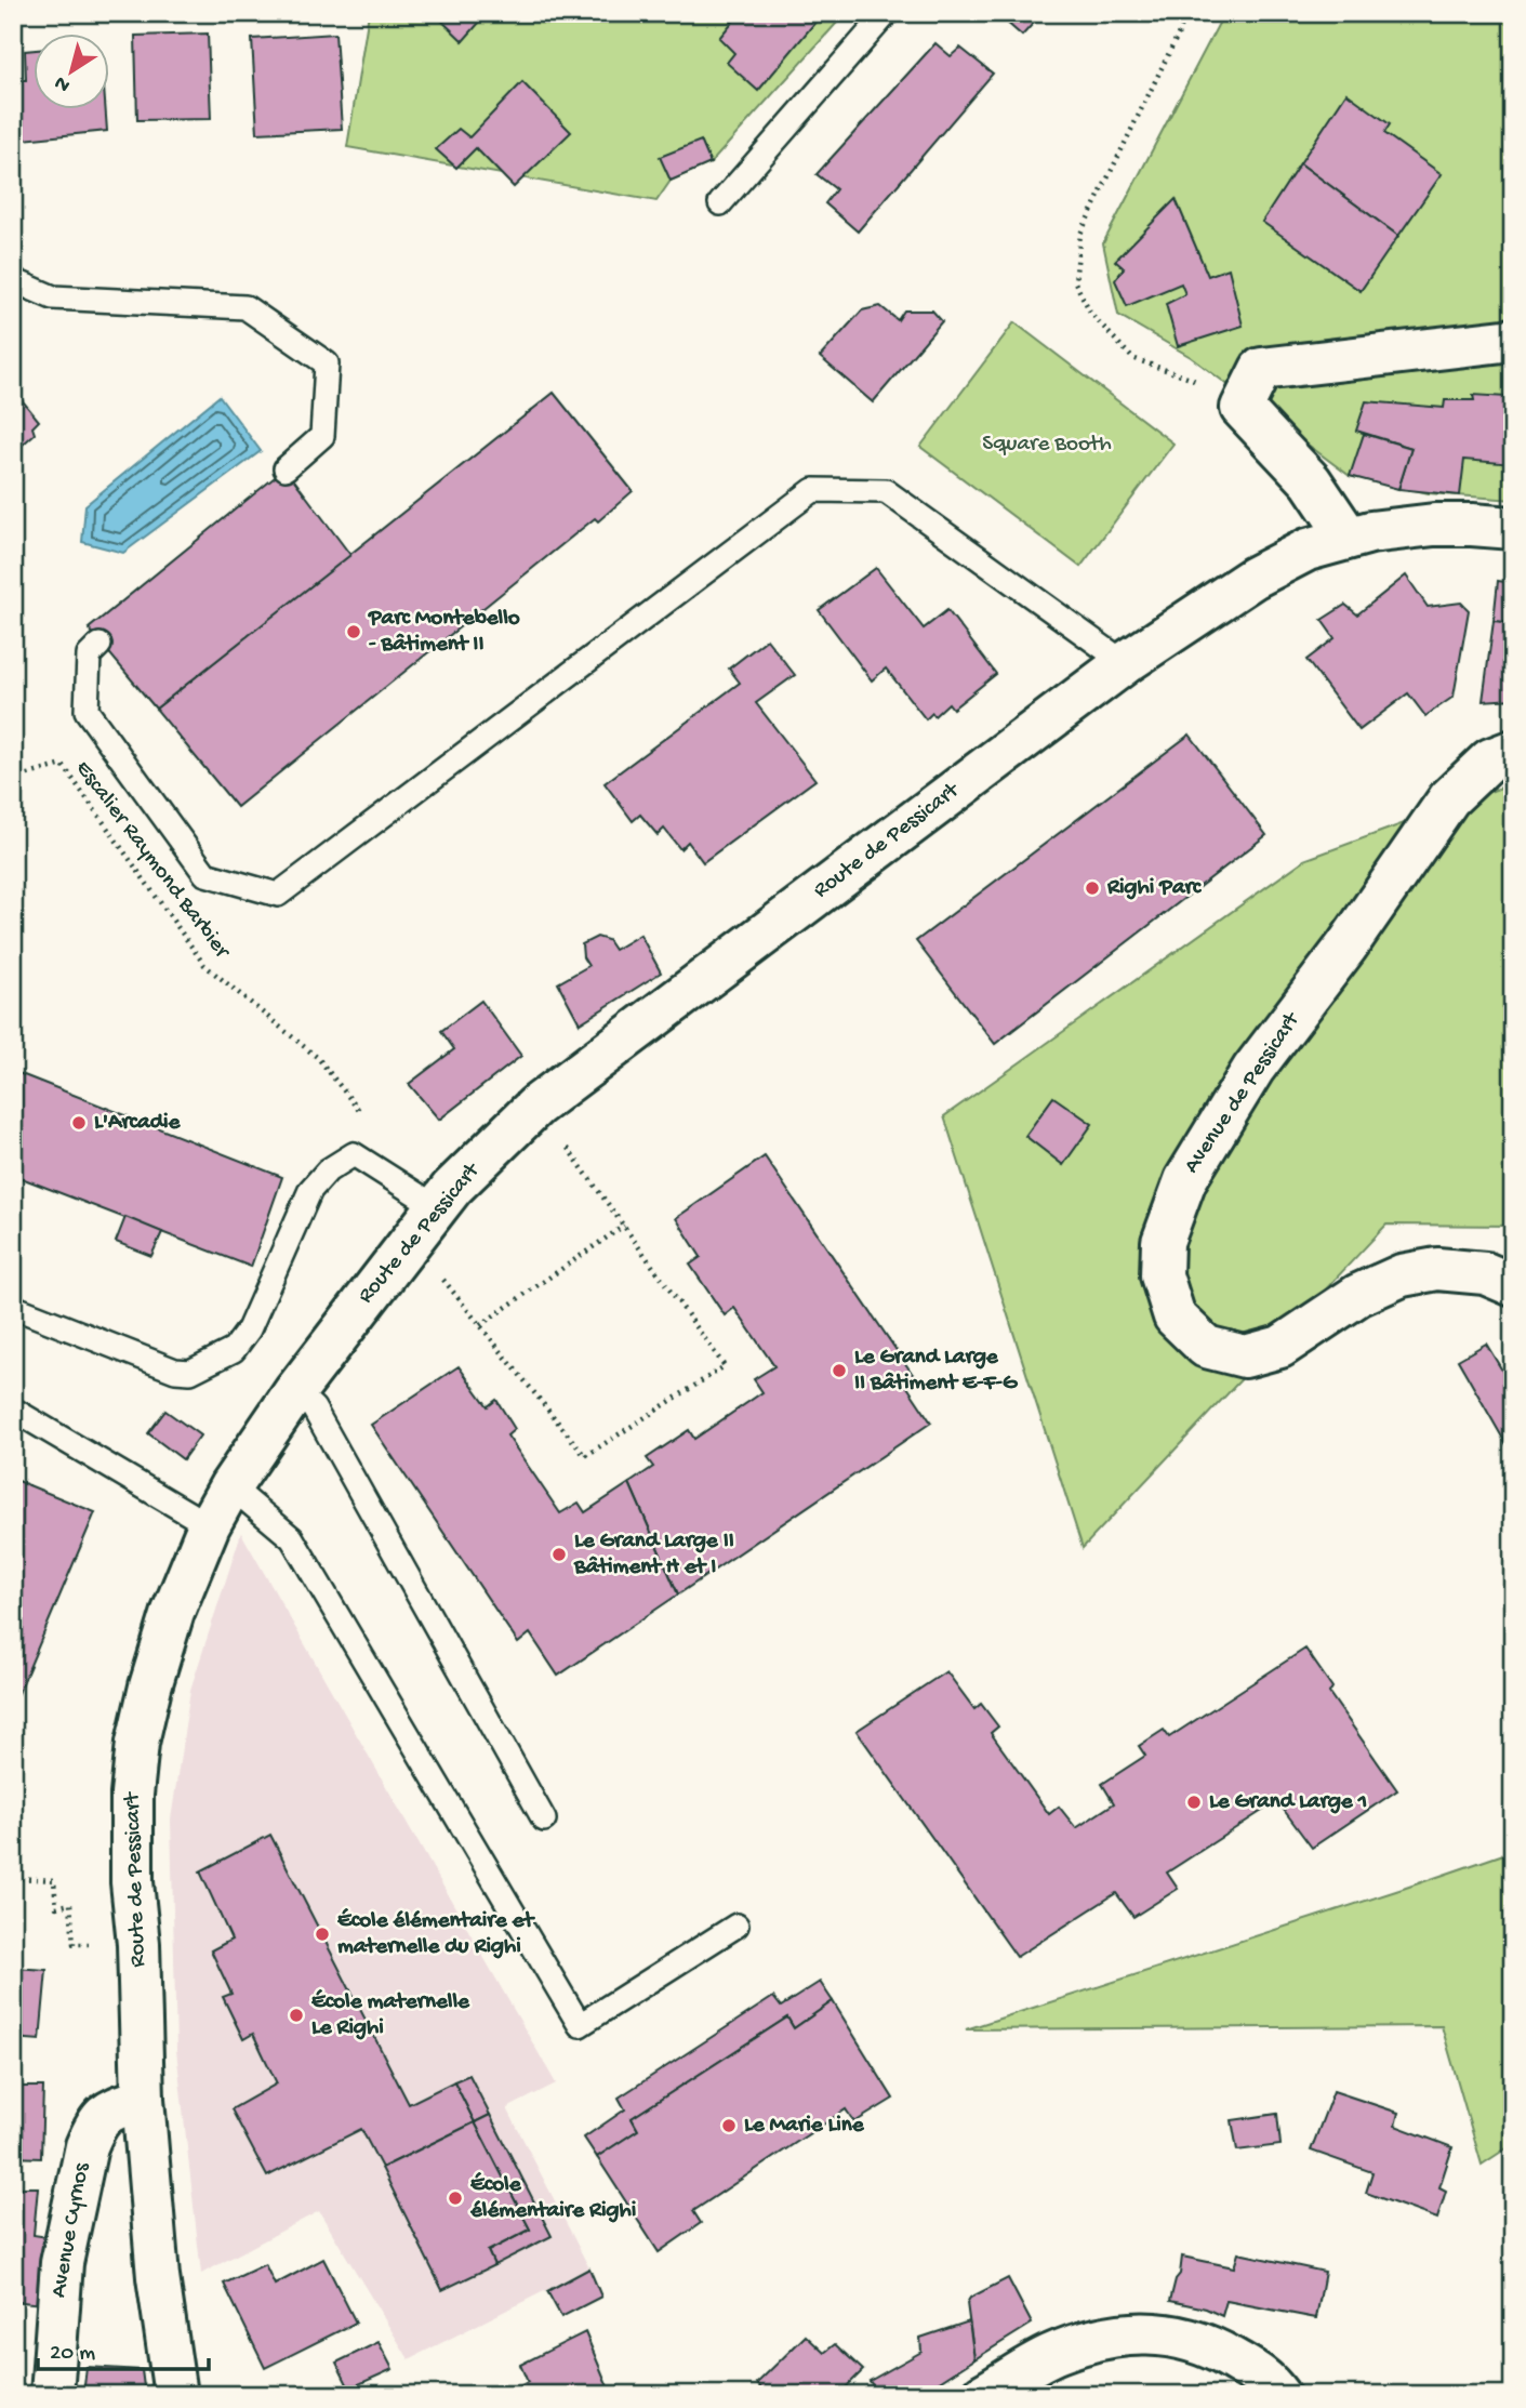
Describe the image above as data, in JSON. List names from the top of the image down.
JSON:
{
  "streets": {
    "street": ["Route de Pessicart", "Avenue de Pessicart", "Avenue Cyrnos"],
    "path": ["Escalier Raymond Barbier"]
  },
  "crossings": [
    ["Route de Pessicart", "Avenue Cyrnos"]
  ],
  "parks": ["Square Booth"],
  "places": [
    "Parc Montebello - Bâtiment II",
    "Righi Parc",
    "L'Arcadie",
    "Le Grand Large II Bâtiment E-F-G",
    "Le Grand Large II Bâtiment H et I",
    "Le Grand Large 1",
    "École élémentaire et maternelle du Righi",
    "École maternelle Le Righi",
    "Le Marie Line",
    "École élémentaire Righi"
  ],
  "scale_bar": "20 m",
  "north": "bottom left"
}
